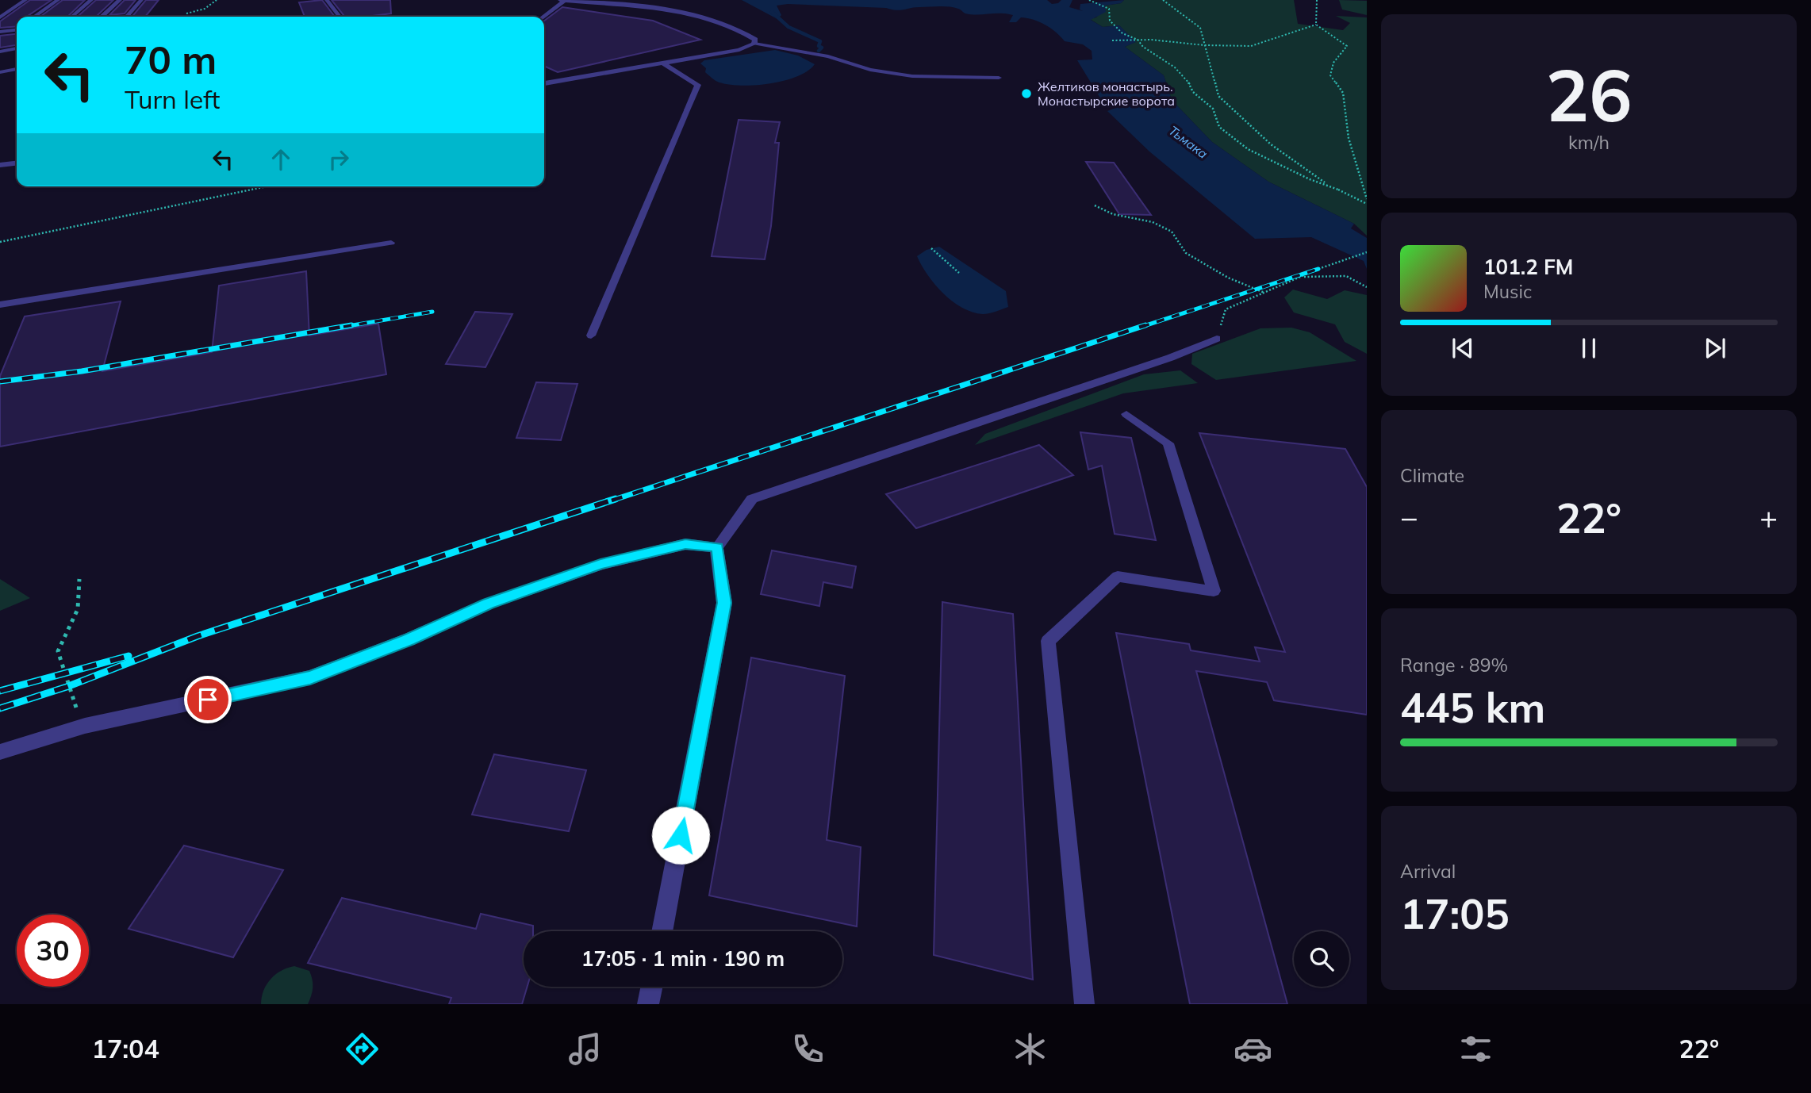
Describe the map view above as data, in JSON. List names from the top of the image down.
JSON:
{
  "water": ["Тьмака"],
  "places": ["Желтиков монастырь. Монастырские ворота"],
  "page": {
    "tile": [
      ["26", "km/h"],
      "Climate",
      ["Range · 89%", "445 km"],
      ["Arrival", "17:05"]
    ],
    "turn": ["70 m", "Turn left"],
    "song": ["101.2 FM", "Music"],
    "heat": ["−", "22°", "+"],
    "limit": "30",
    "trip": "17:05 · 1 min · 190 m",
    "tabs": ["17:04", "22°"]
  }
}
